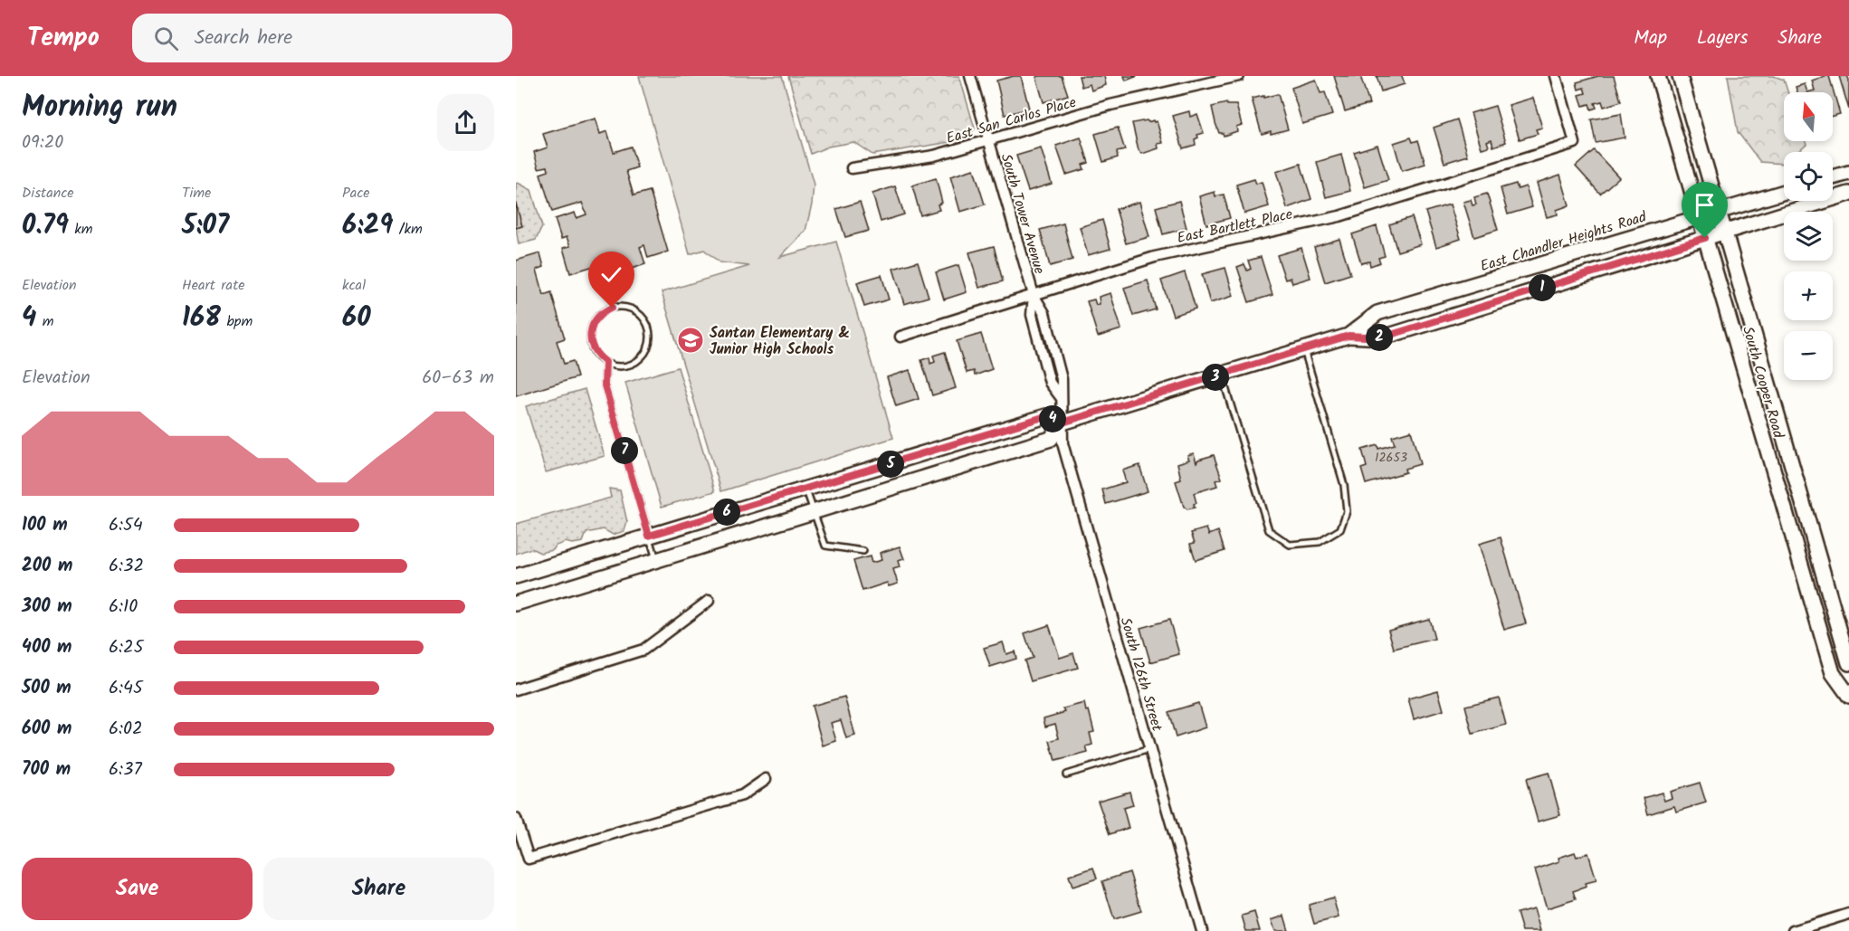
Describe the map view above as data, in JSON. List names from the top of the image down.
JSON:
{
  "streets": {
    "main road": ["East Chandler Heights Road", "South Cooper Road"],
    "street": [
      "East San Carlos Place",
      "South Tower Avenue",
      "East Bartlett Place",
      "South 126th Street"
    ]
  },
  "crossings": [
    ["East San Carlos Place", "South Tower Avenue"],
    ["South Tower Avenue", "East Bartlett Place"],
    ["South Tower Avenue", "East Chandler Heights Road"],
    ["South Tower Avenue", "South 126th Street"],
    ["East Chandler Heights Road", "South Cooper Road"],
    ["East Chandler Heights Road", "South 126th Street"]
  ],
  "places": {
    "school or university": ["Santan Elementary & Junior High Schools"]
  },
  "house_numbers": ["12653"],
  "north": "top",
  "page": {
    "header": "Tempo",
    "search": "Search here",
    "nav": ["Map", "Layers", "Share"],
    "heading": ["Morning run", "09:20"],
    "map_buttons": ["+", "−"],
    "stats": [
      ["Distance", "0.79 km"],
      ["Time", "5:07"],
      ["Pace", "6:29 /km"],
      ["Elevation", "4 m"],
      ["Heart rate", "168 bpm"],
      ["kcal", "60"]
    ],
    "pins": [
      "1",
      "2",
      "3",
      "4",
      "7",
      "5",
      "6"
    ],
    "chart": ["Elevation", "60–63 m"],
    "list": [
      {
        "name": "100 m",
        "note": "6:54"
      },
      {
        "name": "200 m",
        "note": "6:32"
      },
      {
        "name": "300 m",
        "note": "6:10"
      },
      {
        "name": "400 m",
        "note": "6:25"
      },
      {
        "name": "500 m",
        "note": "6:45"
      },
      {
        "name": "600 m",
        "note": "6:02"
      },
      {
        "name": "700 m",
        "note": "6:37"
      }
    ],
    "buttons": ["Save", "Share"]
  }
}
